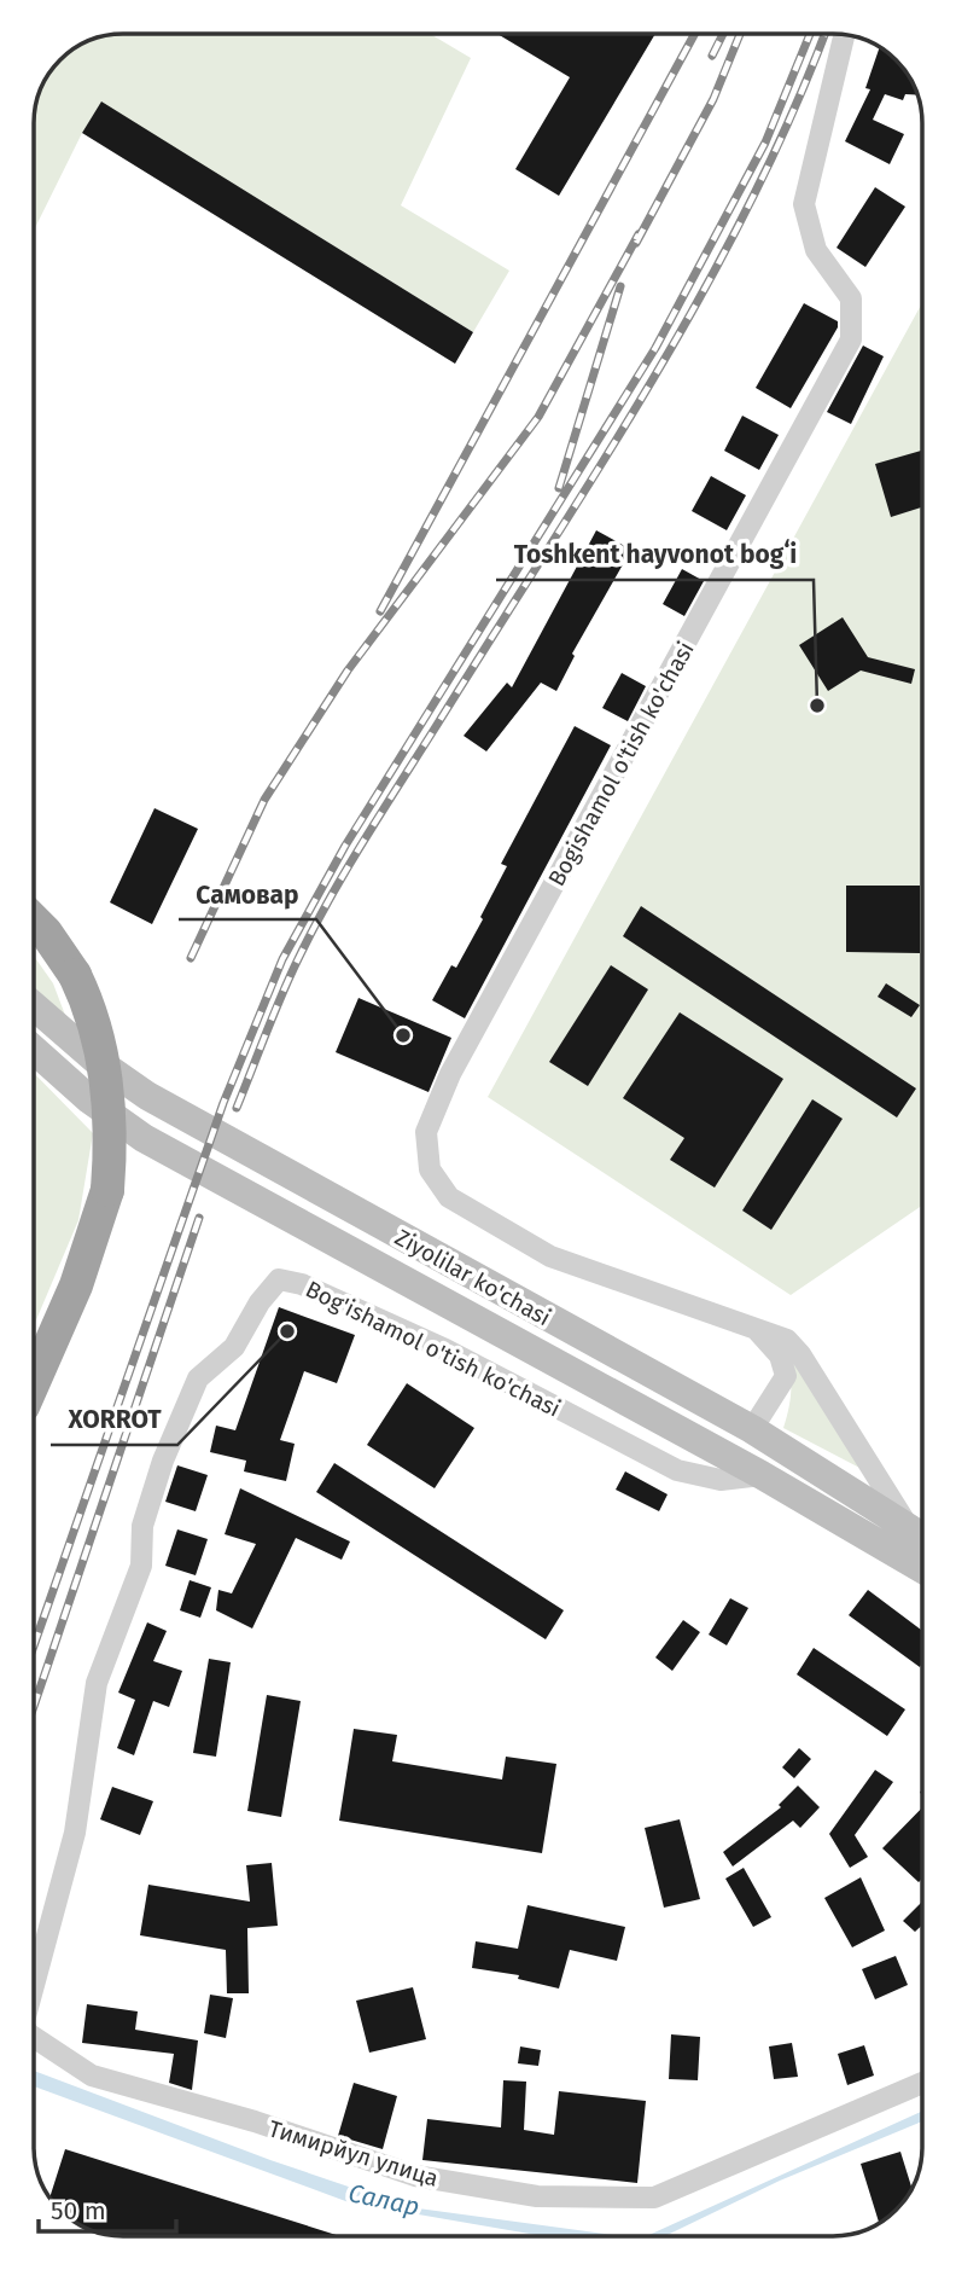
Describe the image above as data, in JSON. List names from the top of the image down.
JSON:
{
  "streets": {
    "main road": ["Ziyolilar ko'chasi"],
    "street": ["Bogishamol o'tish ko'chasi", "Bog'ishamol o'tish ko'chasi", "Тимирйул улица"]
  },
  "crossings": [
    ["Bogishamol o'tish ko'chasi", "Ziyolilar ko'chasi"],
    ["Ziyolilar ko'chasi", "Bog'ishamol o'tish ko'chasi"]
  ],
  "water": ["Салар"],
  "places": ["Toshkent hayvonot bogʻi", "Самовар", "XORROT"],
  "scale_bar": "50 m"
}
